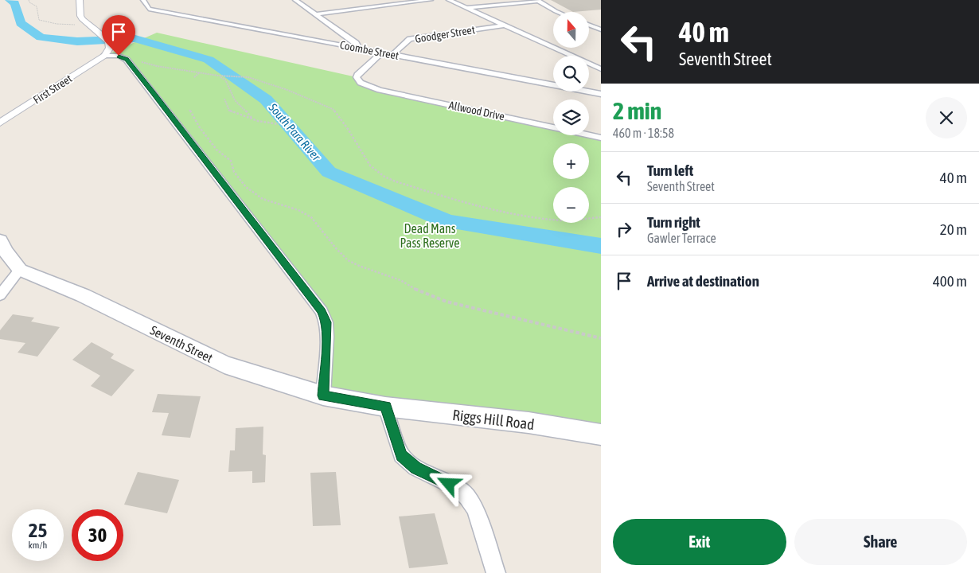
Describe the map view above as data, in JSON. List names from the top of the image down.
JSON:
{
  "streets": {
    "main road": ["Seventh Street", "Riggs Hill Road"],
    "street": [
      "Goodger Street",
      "Coombe Street",
      "First Street",
      "Allwood Drive"
    ]
  },
  "crossings": [
    ["Goodger Street", "Coombe Street"],
    ["Coombe Street", "Allwood Drive"],
    ["Seventh Street", "Riggs Hill Road"]
  ],
  "water": ["South Para River"],
  "parks": ["Dead Mans Pass Reserve"],
  "north": "top",
  "page": {
    "turn": ["40 m", "Seventh Street"],
    "map_buttons": ["+", "−"],
    "heading": ["2 min", "460 m · 18:58"],
    "list": [
      {
        "name": "Turn left",
        "note": "Seventh Street",
        "value": "40 m"
      },
      {
        "name": "Turn right",
        "note": "Gawler Terrace",
        "value": "20 m"
      },
      {
        "name": "Arrive at destination",
        "value": "400 m"
      }
    ],
    "speed": "25 km/h",
    "limit": "30",
    "buttons": ["Exit", "Share"]
  }
}
